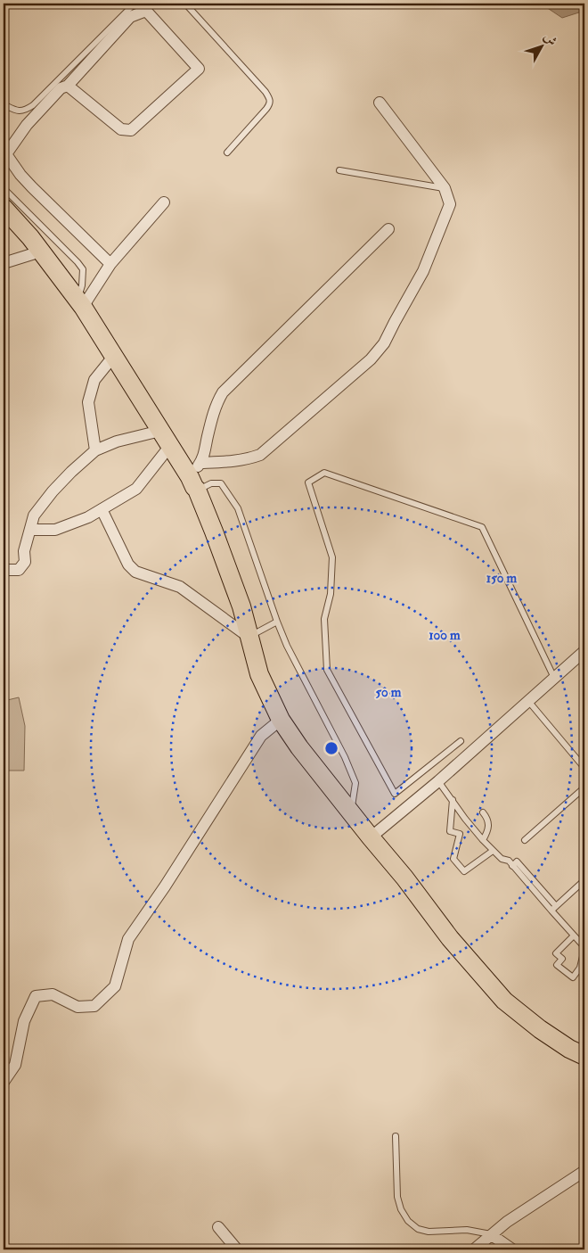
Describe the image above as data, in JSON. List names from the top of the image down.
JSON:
{
  "north": "top right",
  "rings": ["150 m", "100 m", "50 m"]
}
